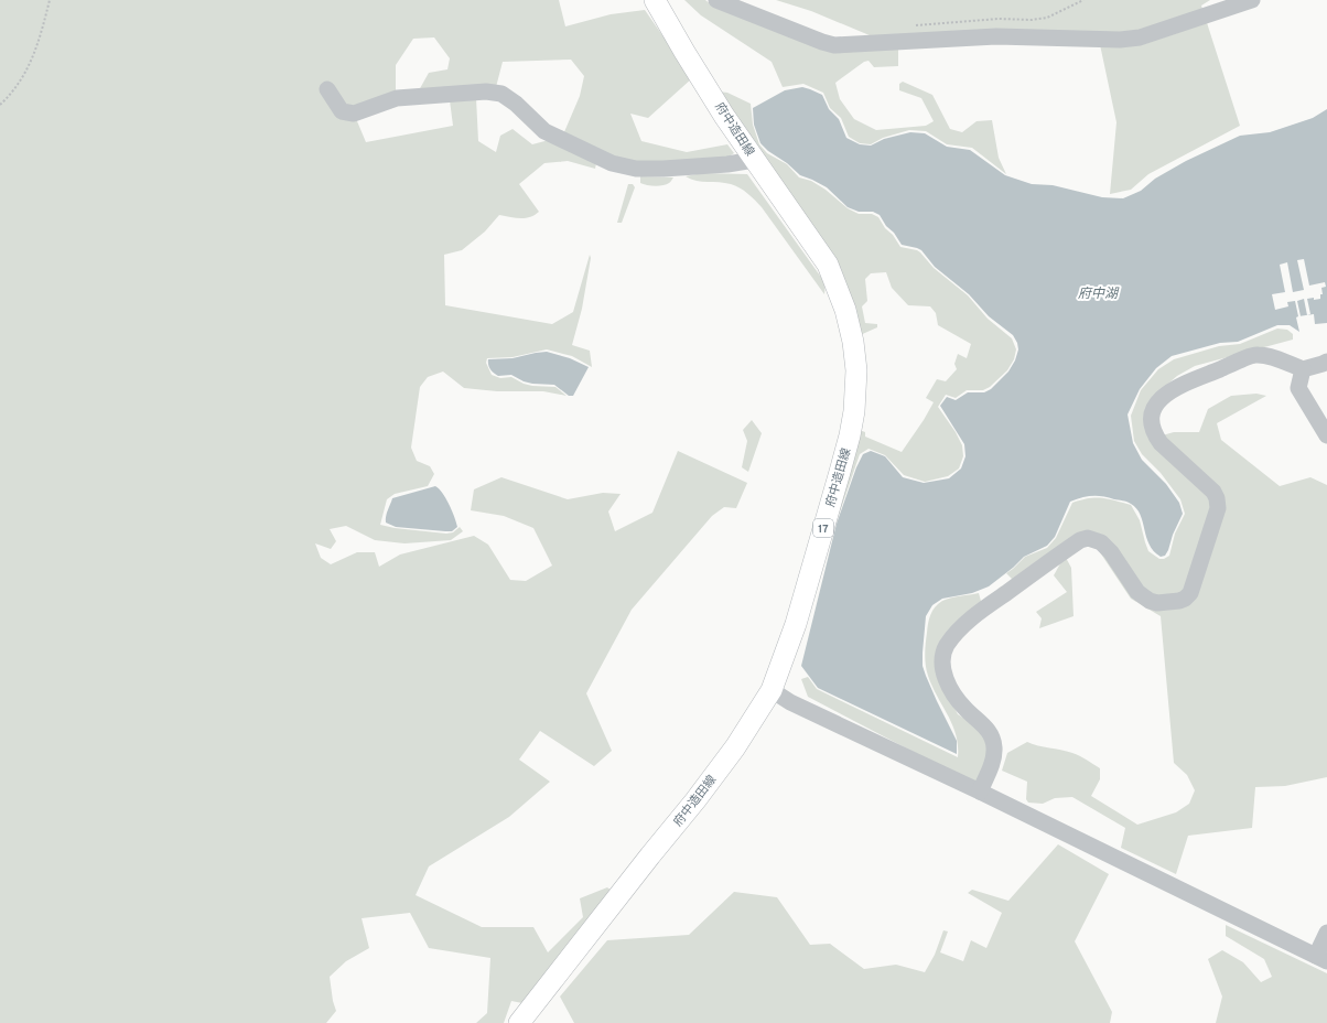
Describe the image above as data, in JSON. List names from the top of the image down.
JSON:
{
  "streets": {
    "main road": ["府中造田線", "17"]
  },
  "water": ["府中湖"]
}
